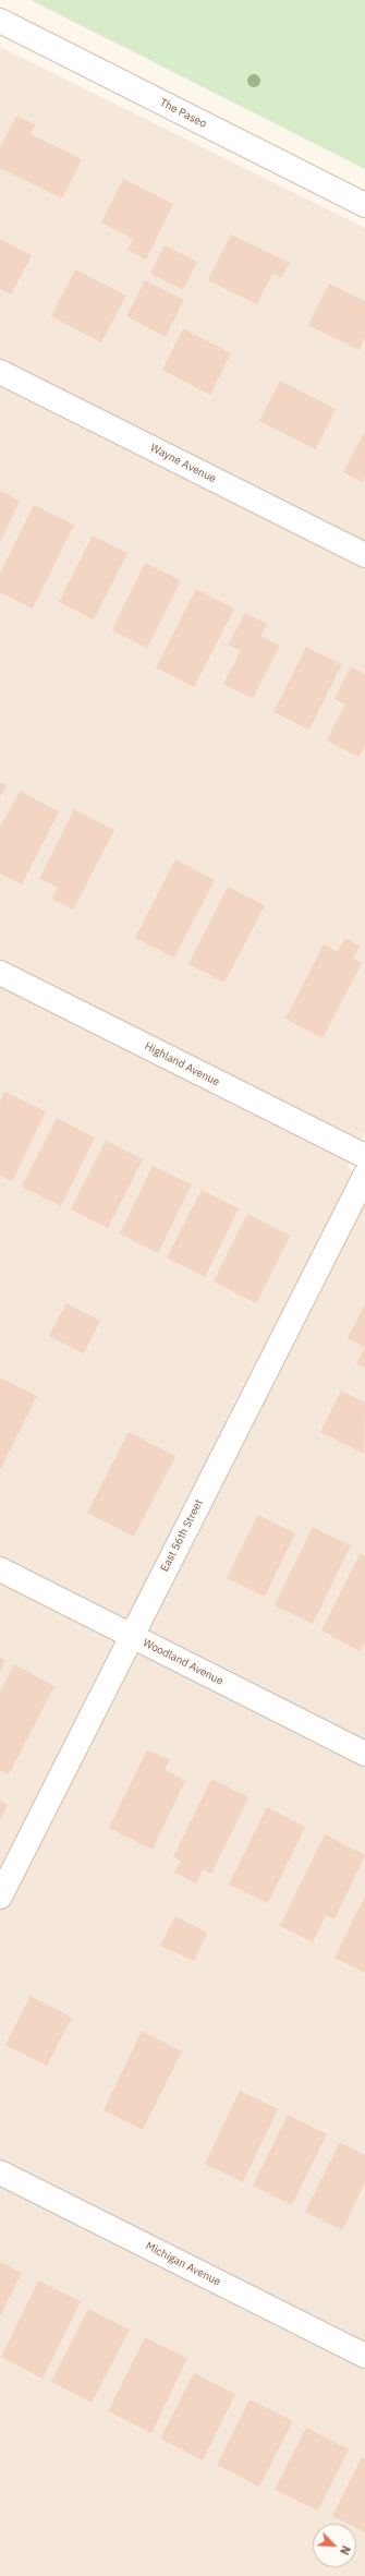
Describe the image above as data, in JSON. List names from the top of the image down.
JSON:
{
  "streets": {
    "street": [
      "The Paseo",
      "Wayne Avenue",
      "Highland Avenue",
      "East 56th Street",
      "Woodland Avenue",
      "Michigan Avenue"
    ]
  },
  "crossings": [
    ["East 56th Street", "Woodland Avenue"]
  ],
  "north": "bottom right"
}
